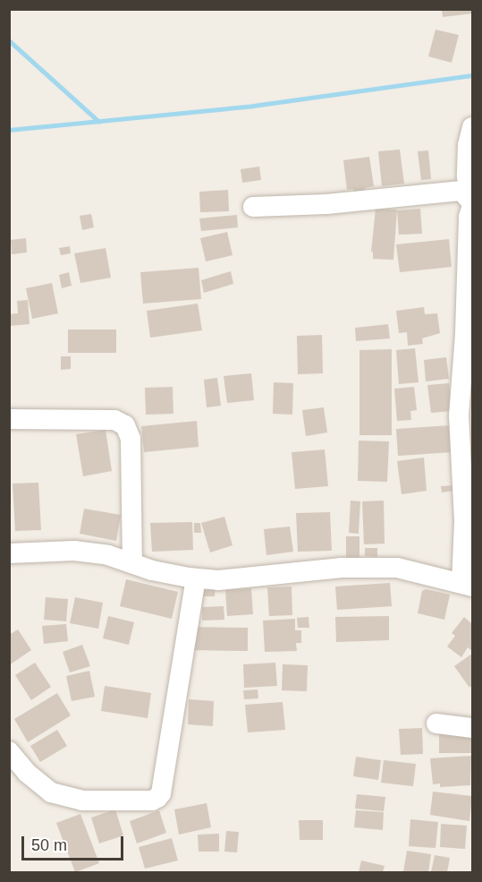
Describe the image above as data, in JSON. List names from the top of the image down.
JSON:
{
  "scale_bar": "50 m"
}
